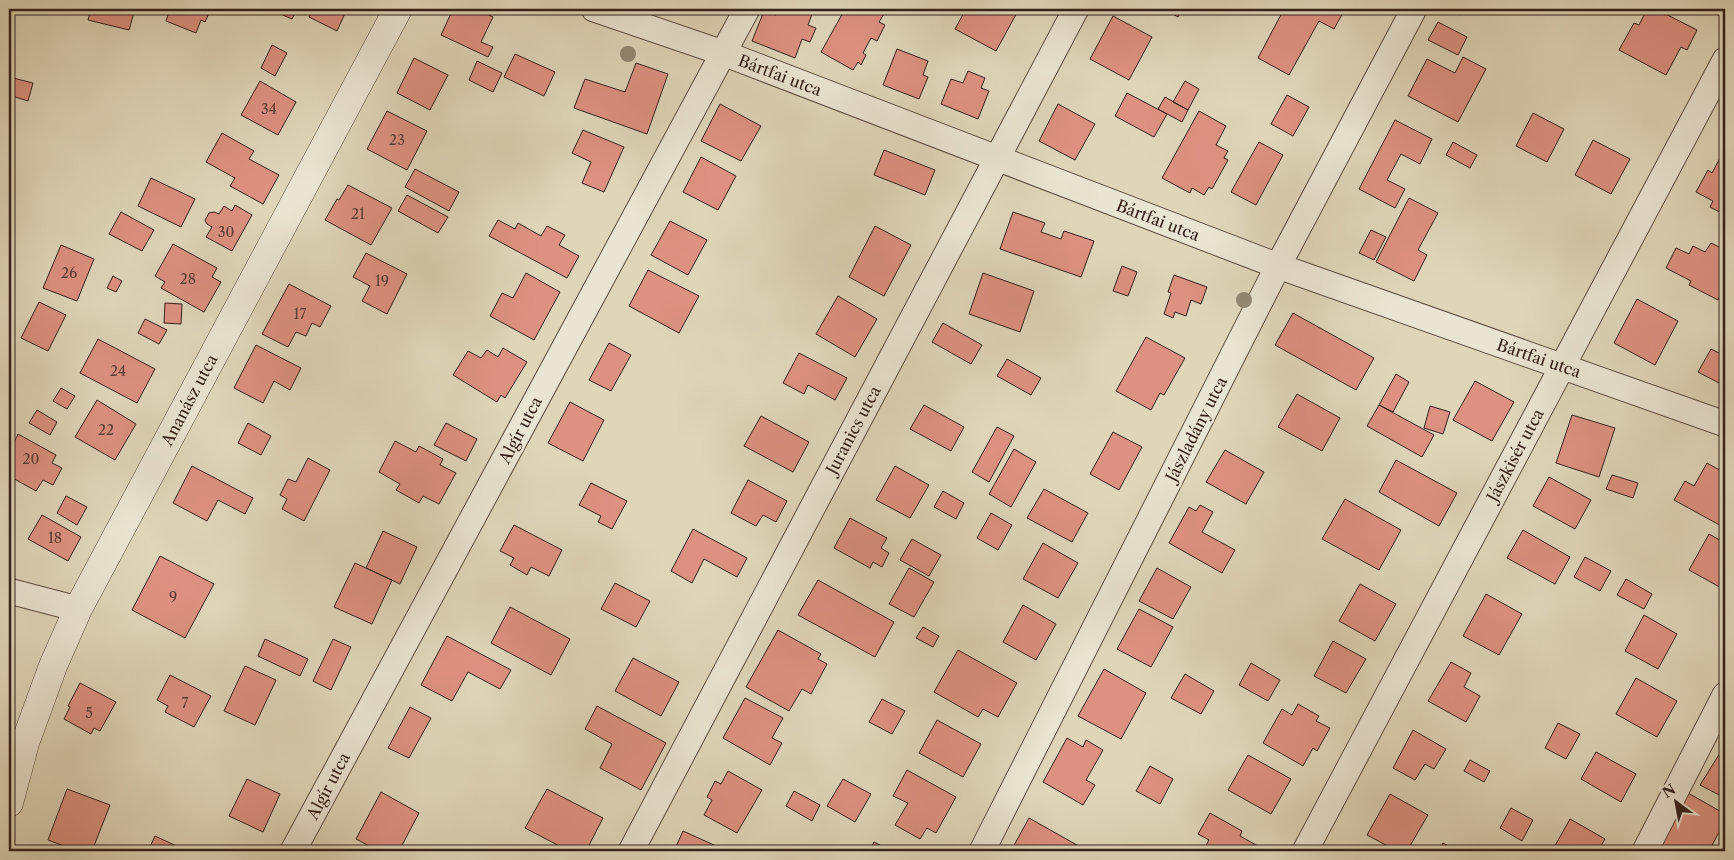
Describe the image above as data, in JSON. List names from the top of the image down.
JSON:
{
  "streets": {
    "street": [
      "Bártfai utca",
      "Ananász utca",
      "Jászladány utca",
      "Algír utca",
      "Juranics utca",
      "Jászkisér utca"
    ]
  },
  "crossings": [
    ["Bártfai utca", "Jászladány utca"],
    ["Bártfai utca", "Algír utca"],
    ["Bártfai utca", "Juranics utca"],
    ["Bártfai utca", "Jászkisér utca"]
  ],
  "house_numbers": [
    "34",
    "23",
    "21",
    "30",
    "26",
    "28",
    "19",
    "17",
    "24",
    "22",
    "20",
    "18",
    "9",
    "7",
    "5"
  ],
  "north": "top left"
}
